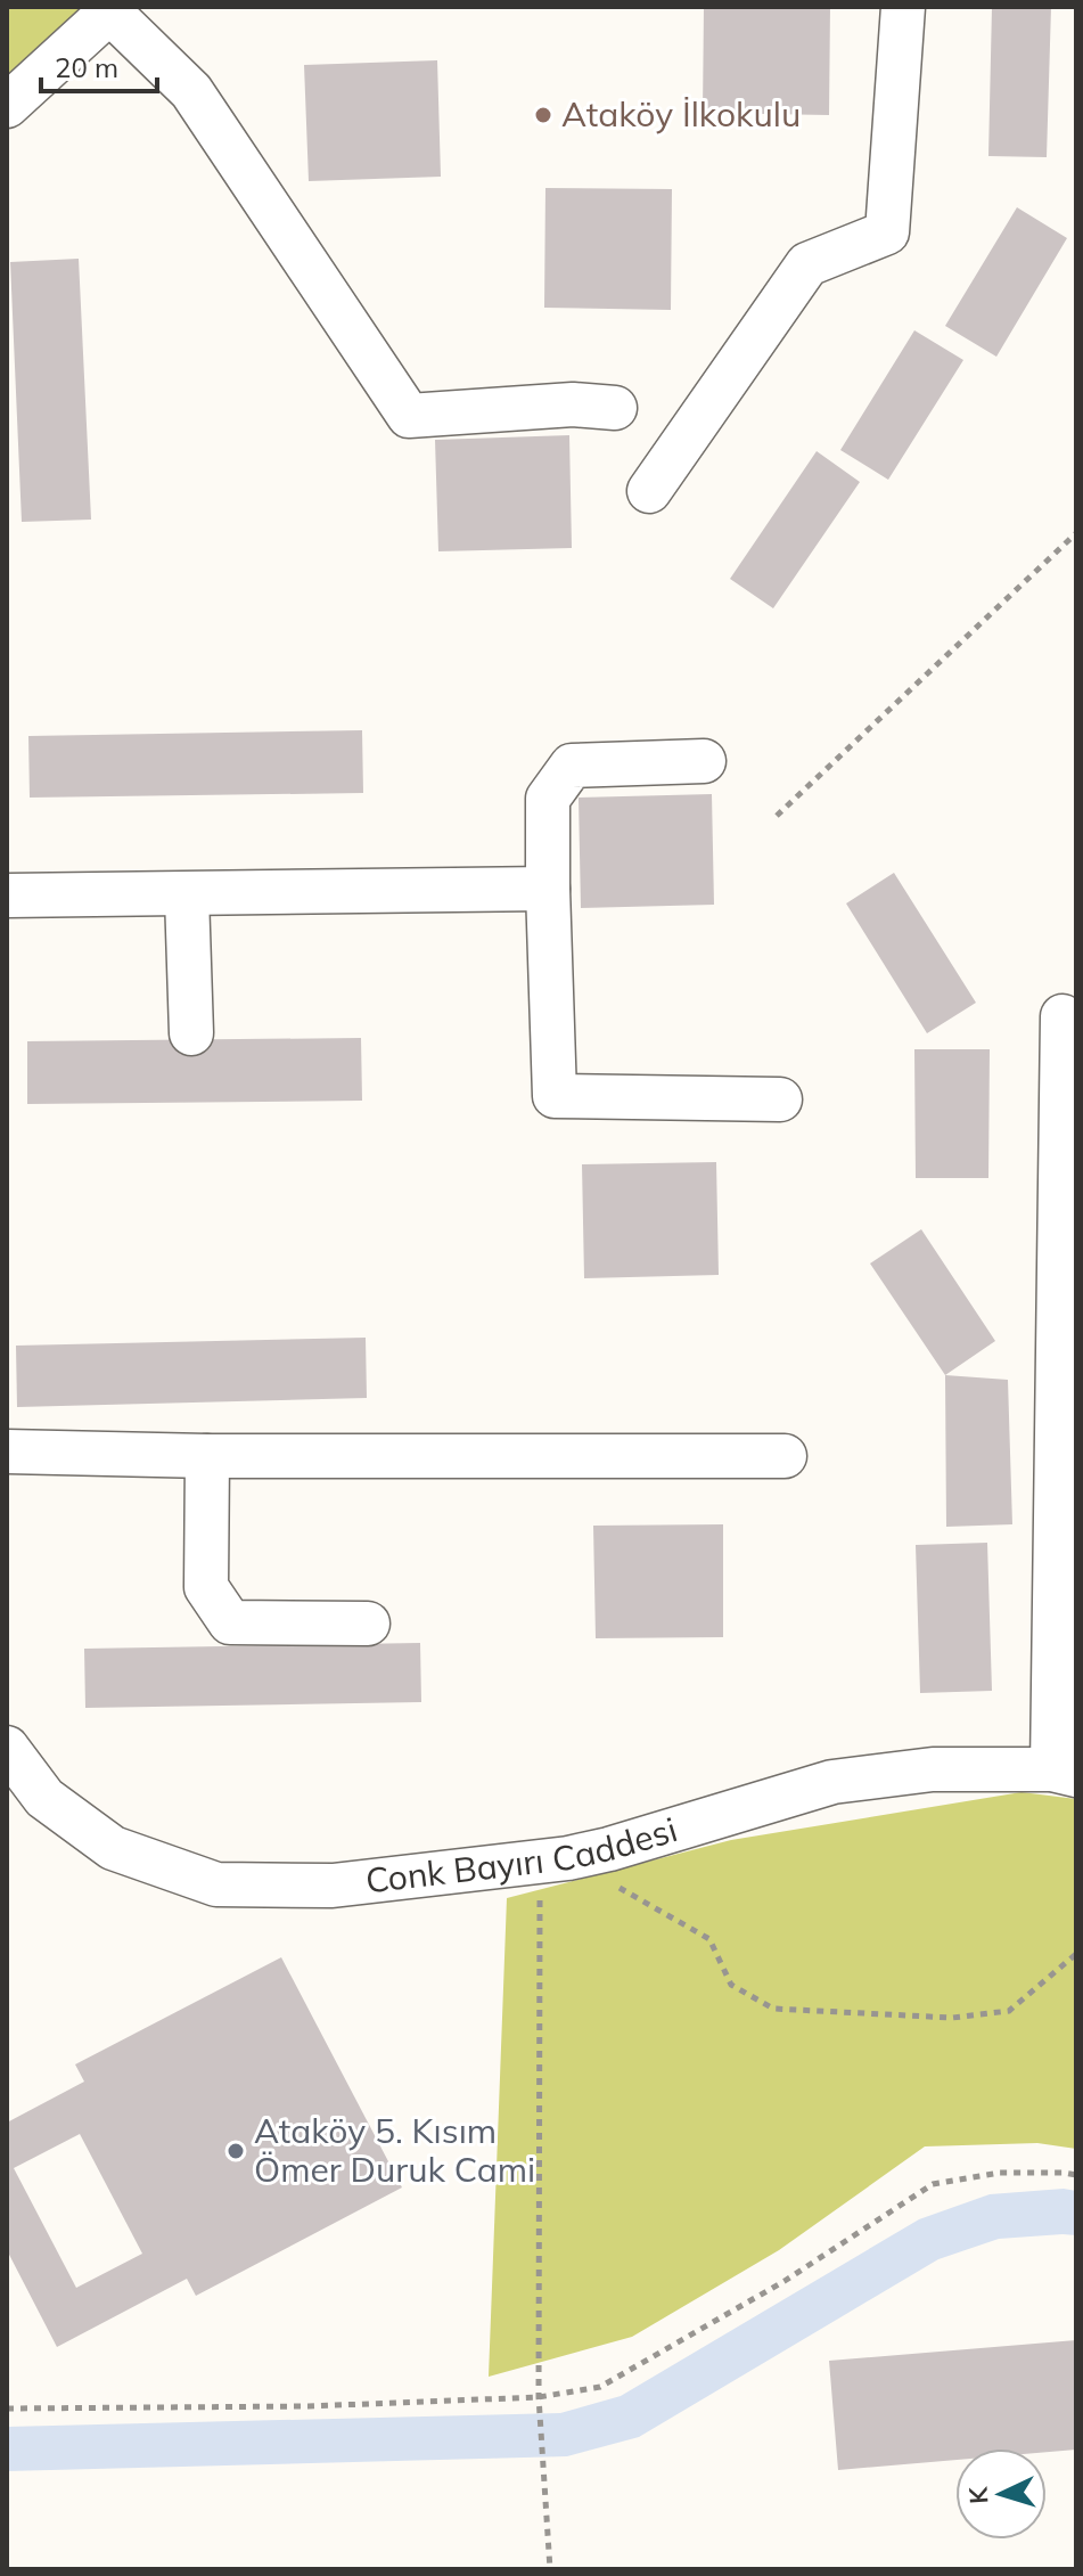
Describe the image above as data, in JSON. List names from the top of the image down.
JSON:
{
  "streets": {
    "street": ["Conk Bayırı Caddesi"]
  },
  "places": ["Ataköy İlkokulu", "Ataköy 5. Kısım Ömer Duruk Cami"],
  "scale_bar": "20 m",
  "north": "left"
}
